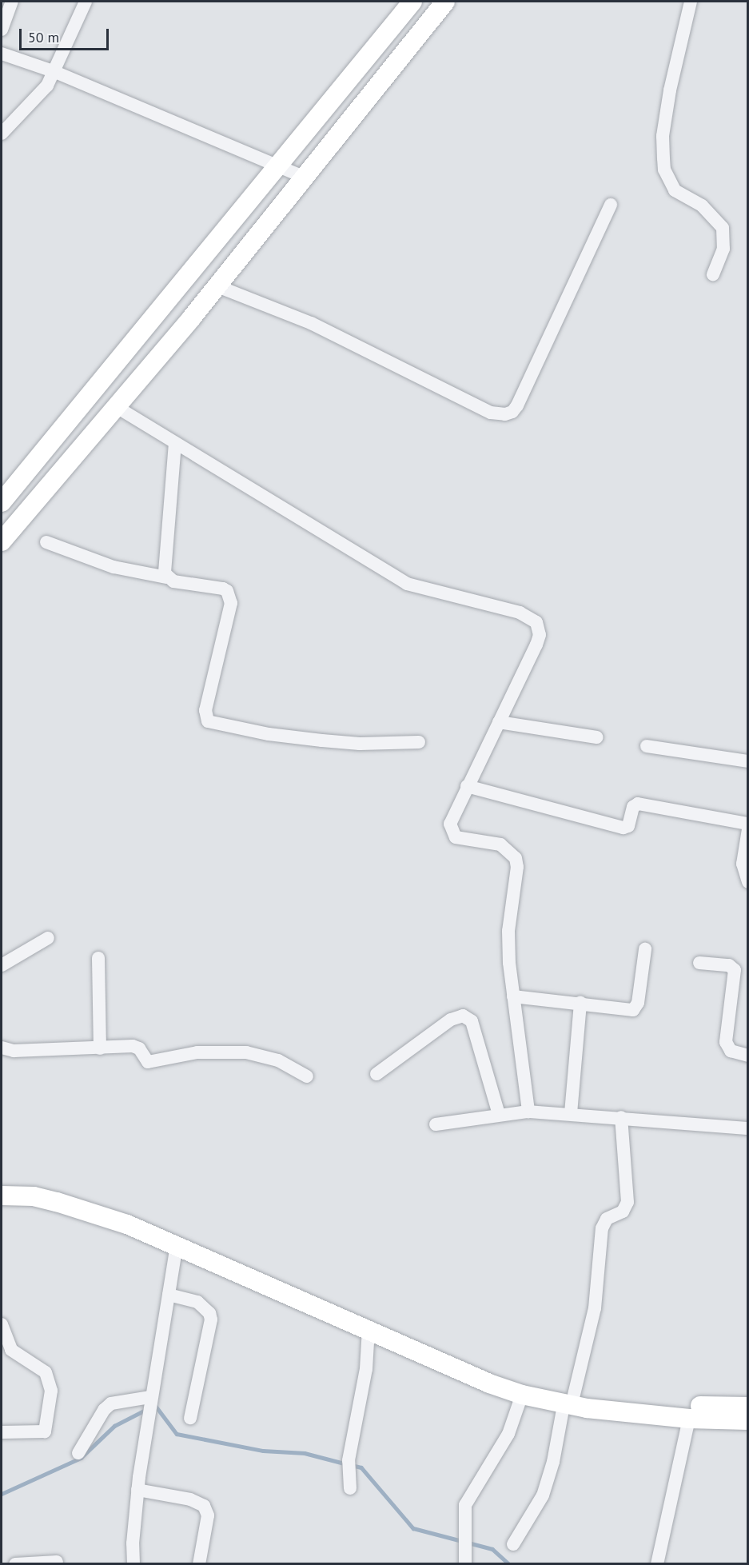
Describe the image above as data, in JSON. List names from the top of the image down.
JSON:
{
  "scale_bar": "50 m"
}
